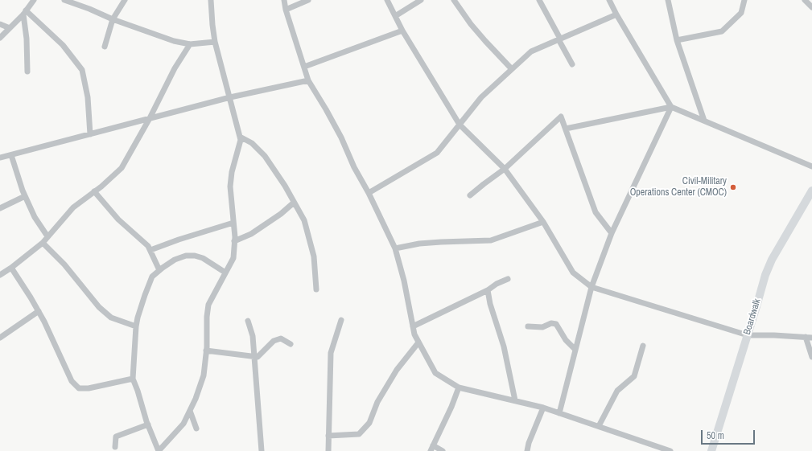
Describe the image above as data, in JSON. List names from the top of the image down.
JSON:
{
  "streets": {
    "street": ["Boardwalk"]
  },
  "places": ["Civil-Military Operations Center (CMOC)"],
  "scale_bar": "50 m"
}
